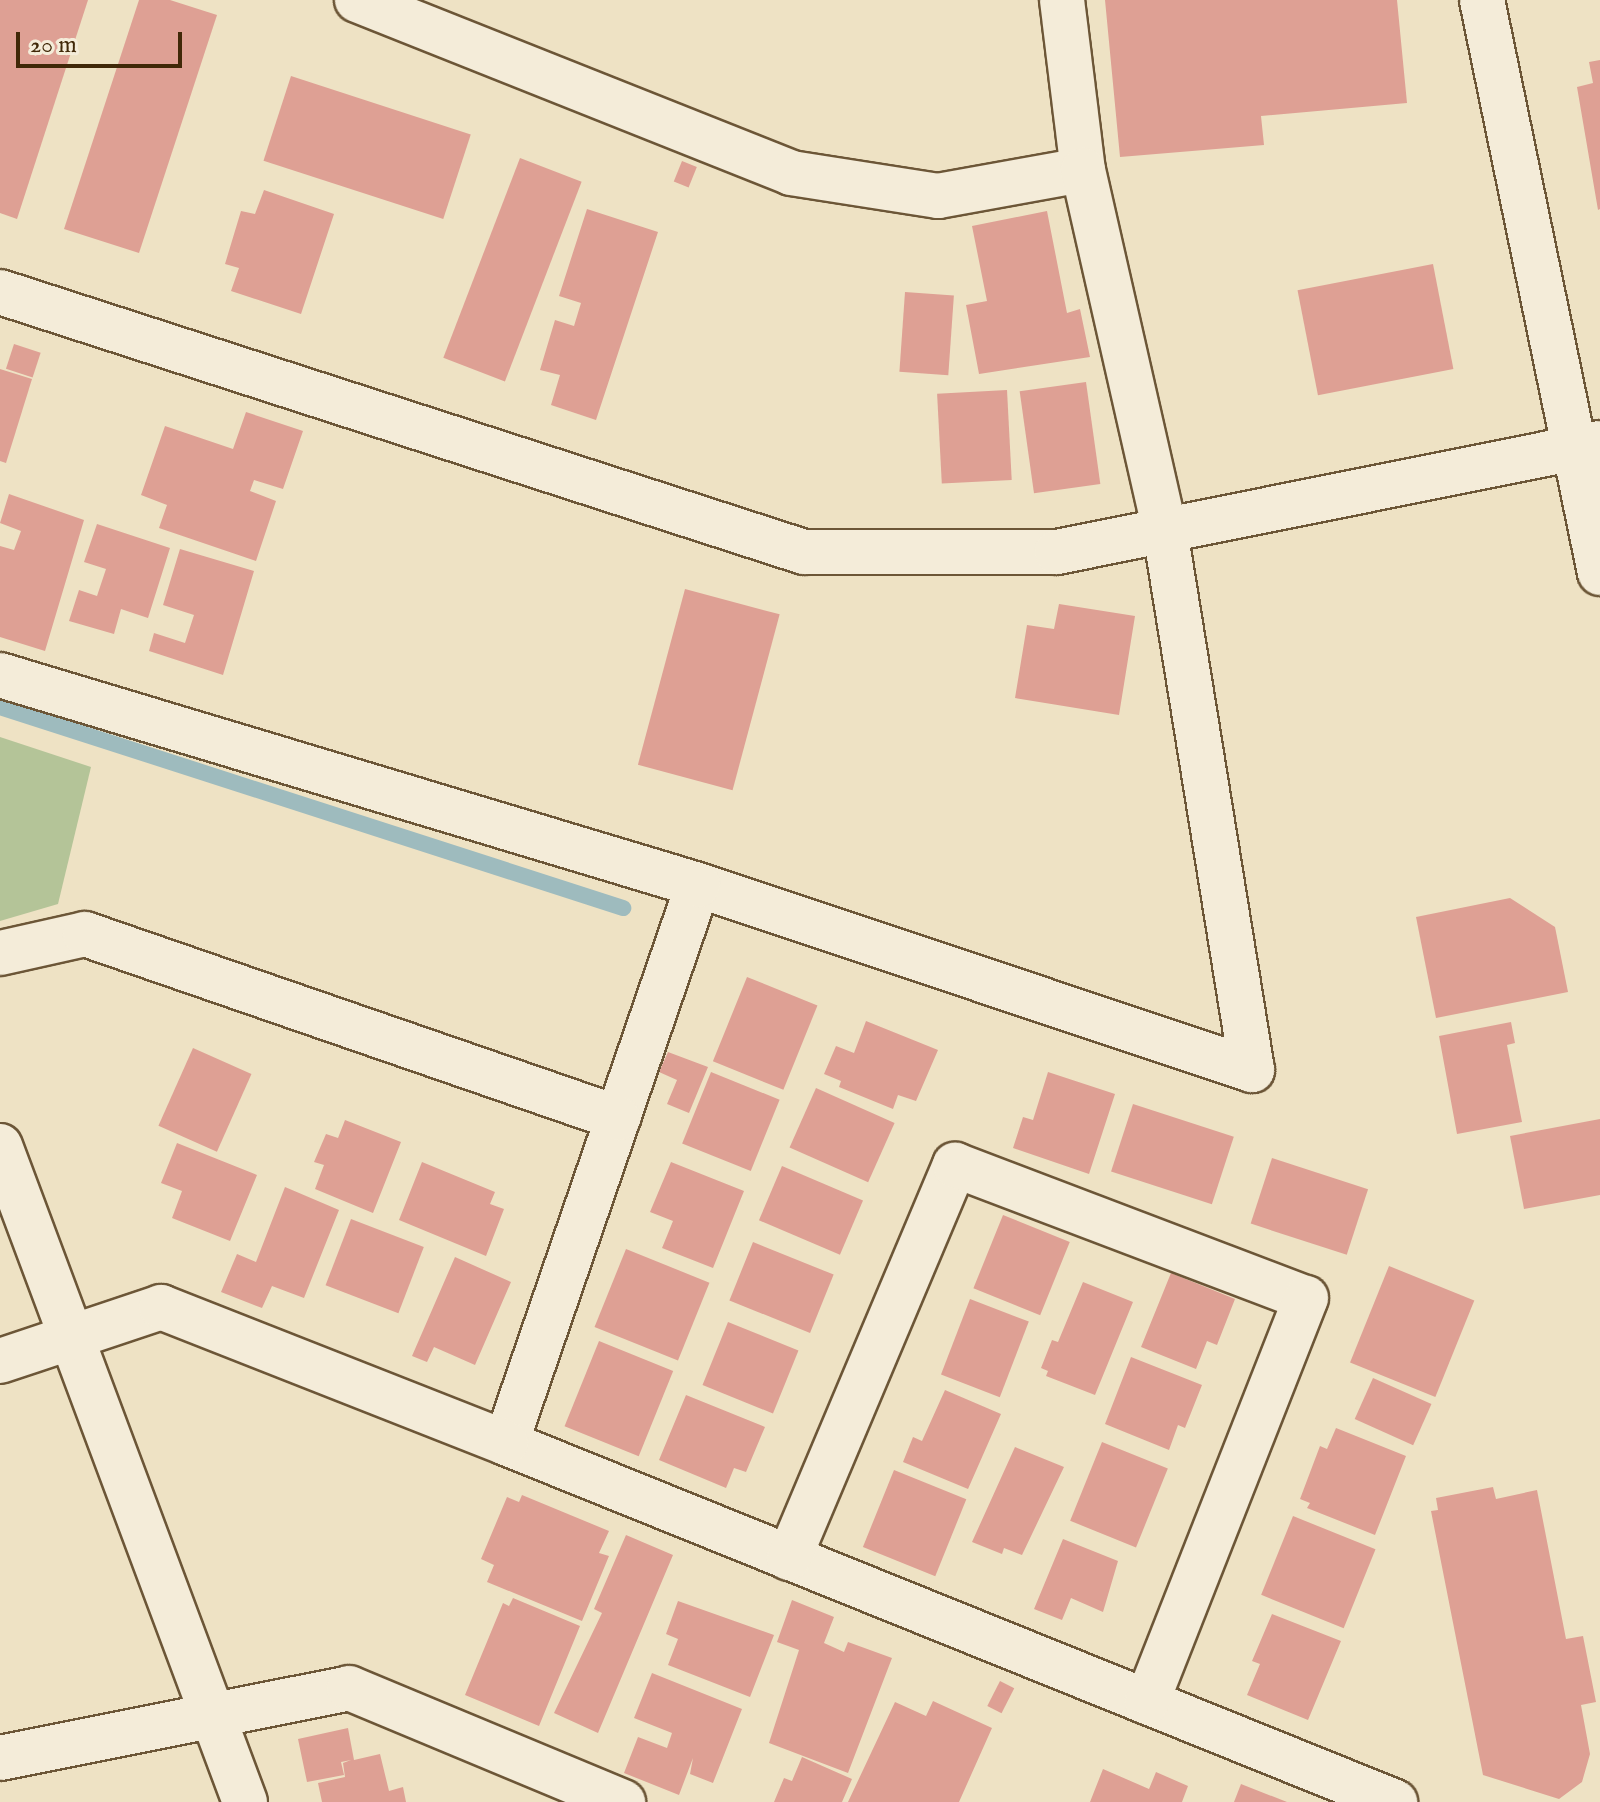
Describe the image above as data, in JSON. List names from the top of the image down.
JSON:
{
  "scale_bar": "20 m"
}
